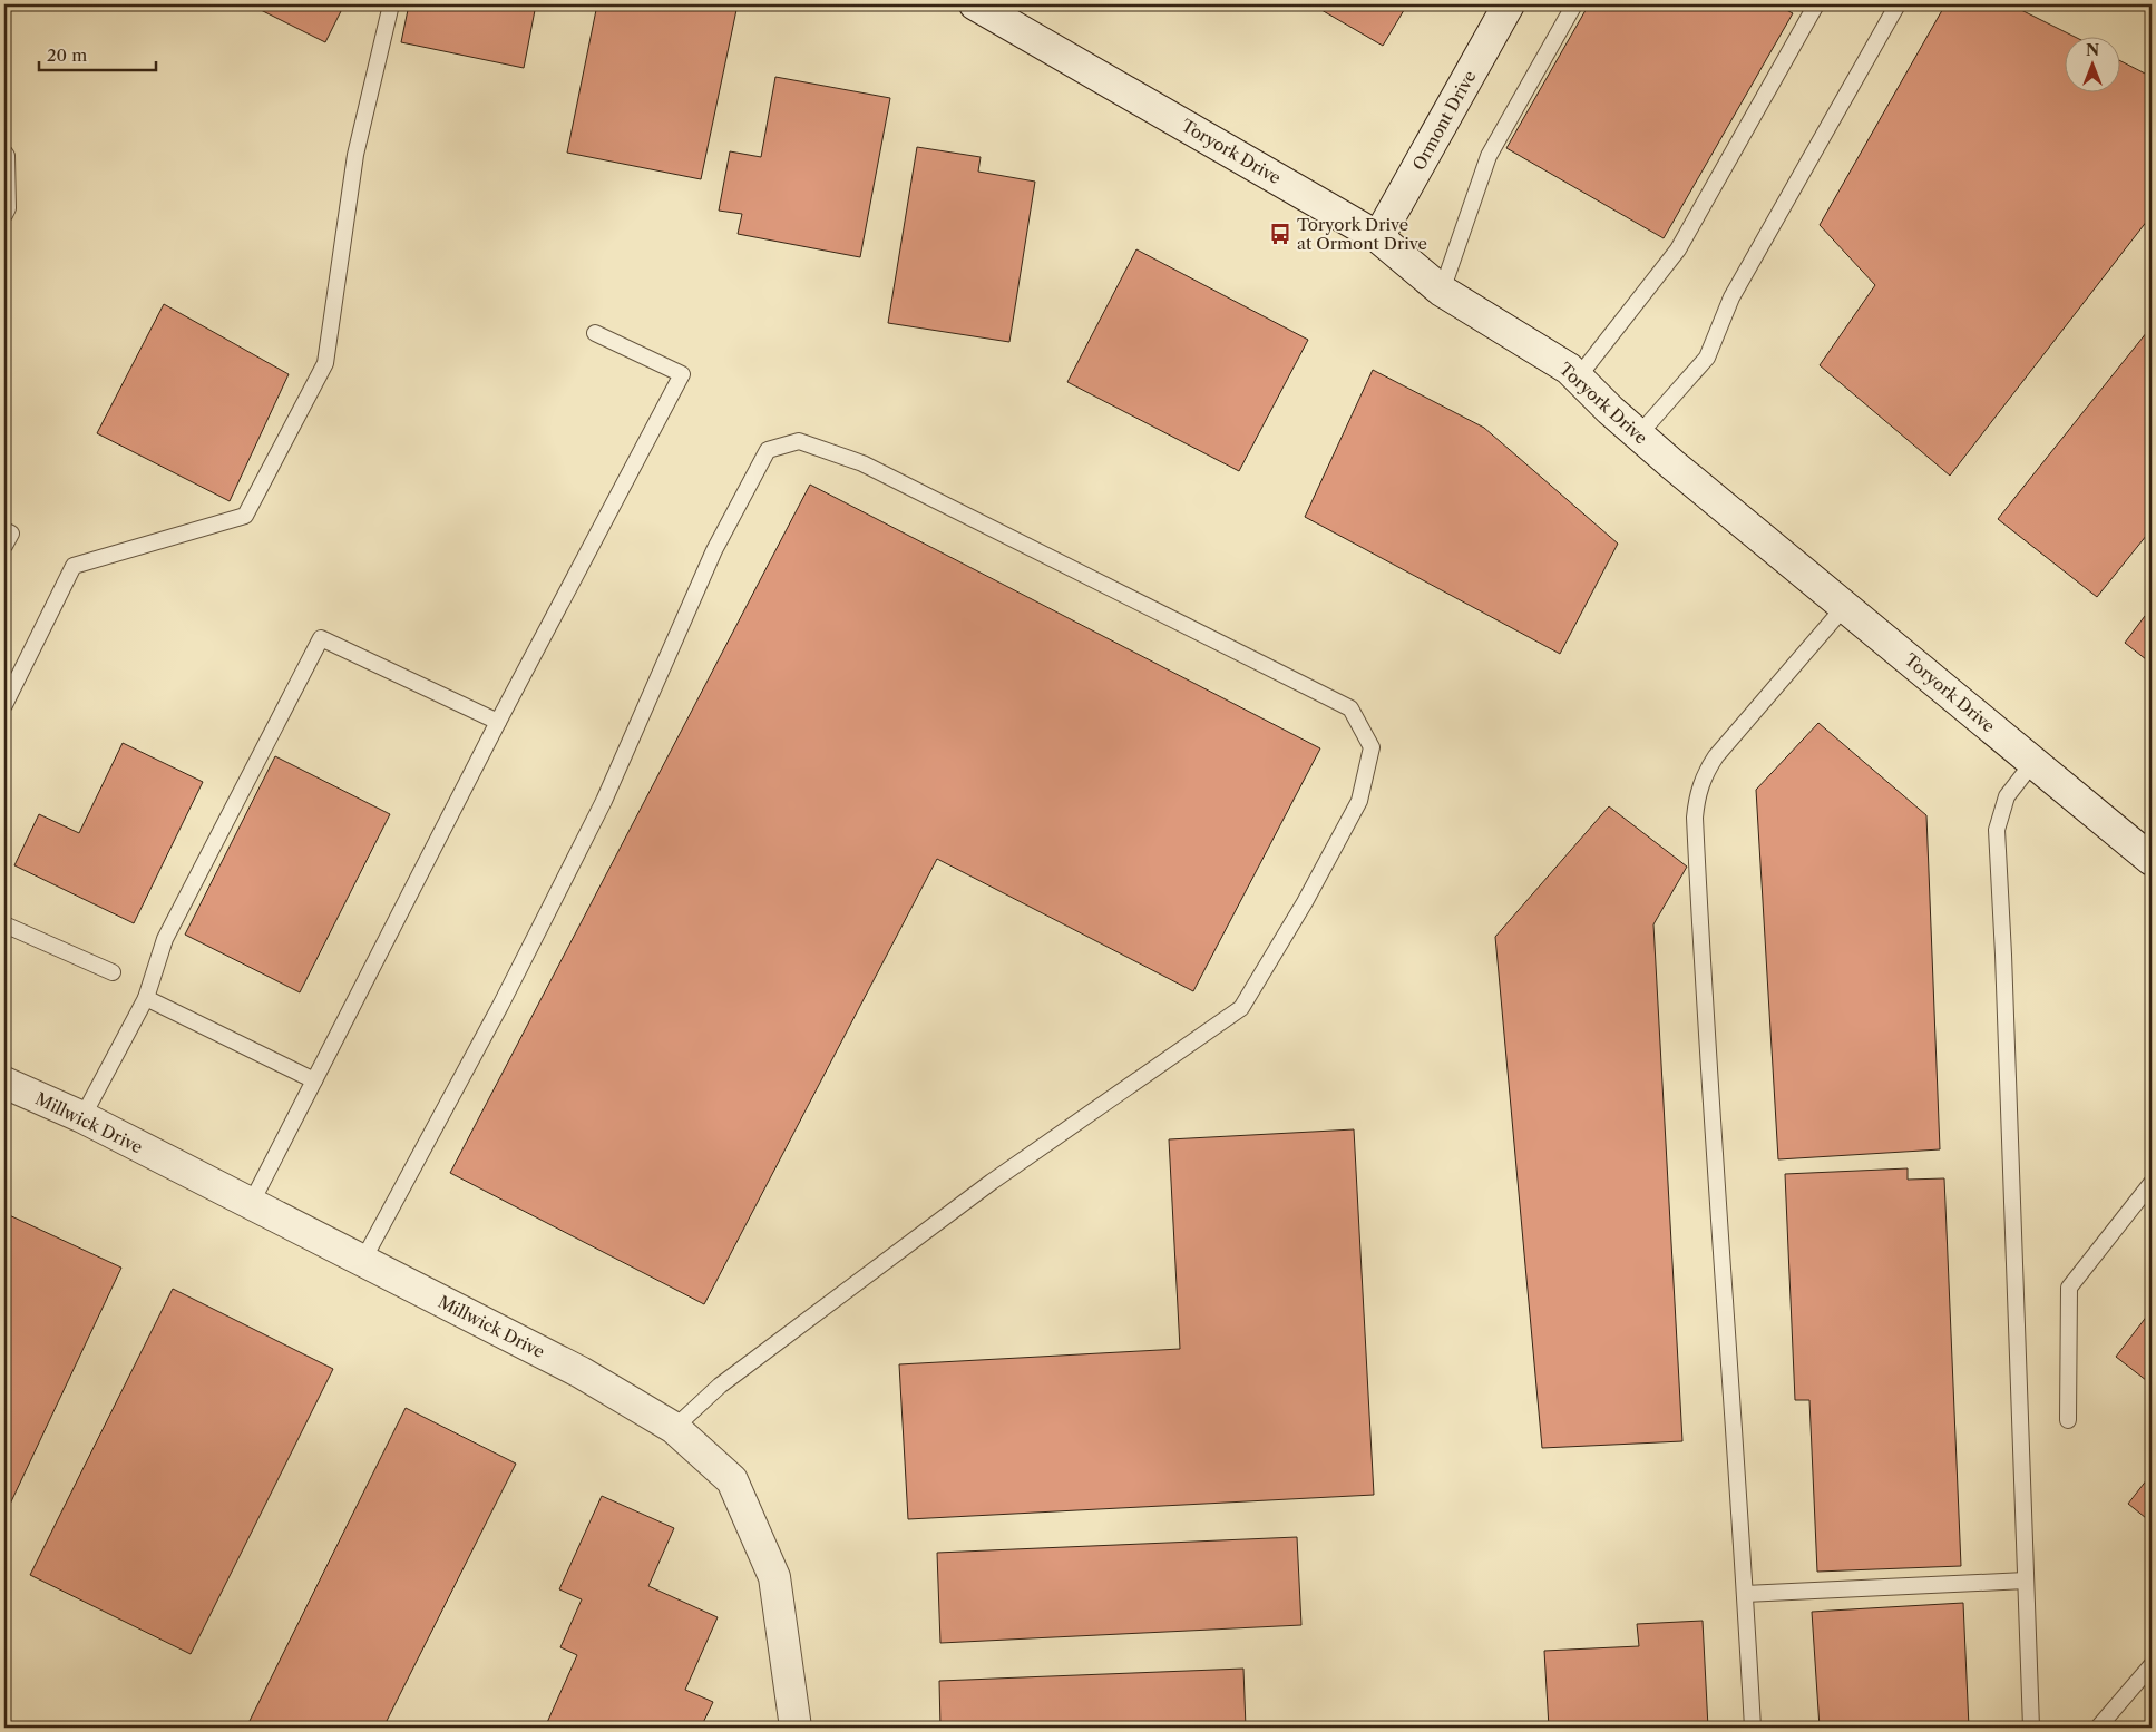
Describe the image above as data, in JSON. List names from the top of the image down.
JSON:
{
  "streets": {
    "street": ["Ormont Drive", "Toryork Drive", "Millwick Drive"]
  },
  "crossings": [
    ["Ormont Drive", "Toryork Drive"]
  ],
  "places": {
    "bus stop": ["Toryork Drive at Ormont Drive"]
  },
  "scale_bar": "20 m",
  "north": "top"
}
